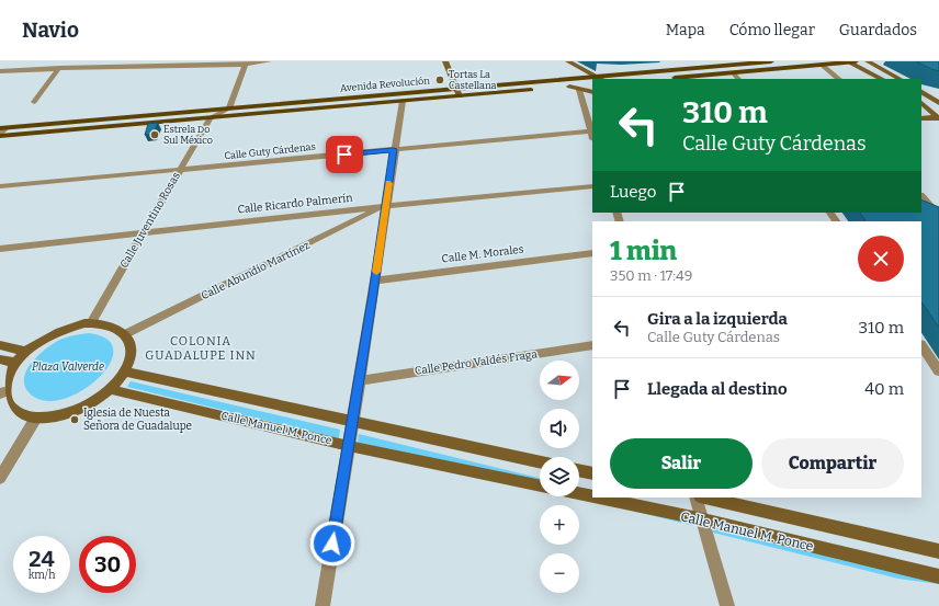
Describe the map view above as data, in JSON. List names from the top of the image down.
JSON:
{
  "streets": {
    "main road": ["Avenida Revolución"],
    "street": [
      "Calle Guty Cárdenas",
      "Calle Ricardo Palmerín",
      "Calle Juventino Rosas",
      "Calle M. Morales",
      "Calle Abundio Martínez",
      "Calle Pedro Valdés Fraga",
      "Calle Manuel M. Ponce"
    ]
  },
  "crossings": [
    ["Avenida Revolución", "Calle Juventino Rosas"],
    ["Calle Guty Cárdenas", "Calle Juventino Rosas"],
    ["Calle Ricardo Palmerín", "Calle Juventino Rosas"],
    ["Calle Ricardo Palmerín", "Calle Abundio Martínez"],
    ["Calle Juventino Rosas", "Calle Abundio Martínez"],
    ["Calle Juventino Rosas", "Calle Manuel M. Ponce"],
    ["Calle Abundio Martínez", "Calle Manuel M. Ponce"]
  ],
  "districts": ["COLONIA GUADALUPE INN"],
  "parks": ["Plaza Valverde"],
  "places": ["Tortas La Castellana", "Estrela Do Sul México", "Iglesia de Nuesta Señora de Guadalupe"],
  "north": "right",
  "page": {
    "header": "Navio",
    "nav": ["Mapa", "Cómo llegar", "Guardados"],
    "turn": ["310 m", "Calle Guty Cárdenas"],
    "then": "Luego",
    "heading": ["1 min", "350 m · 17:49"],
    "list": [
      {
        "name": "Gira a la izquierda",
        "note": "Calle Guty Cárdenas",
        "value": "310 m"
      },
      {
        "name": "Llegada al destino",
        "value": "40 m"
      }
    ],
    "map_buttons": ["+", "−"],
    "buttons": ["Salir", "Compartir"],
    "speed": "24 km/h",
    "limit": "30"
  }
}
